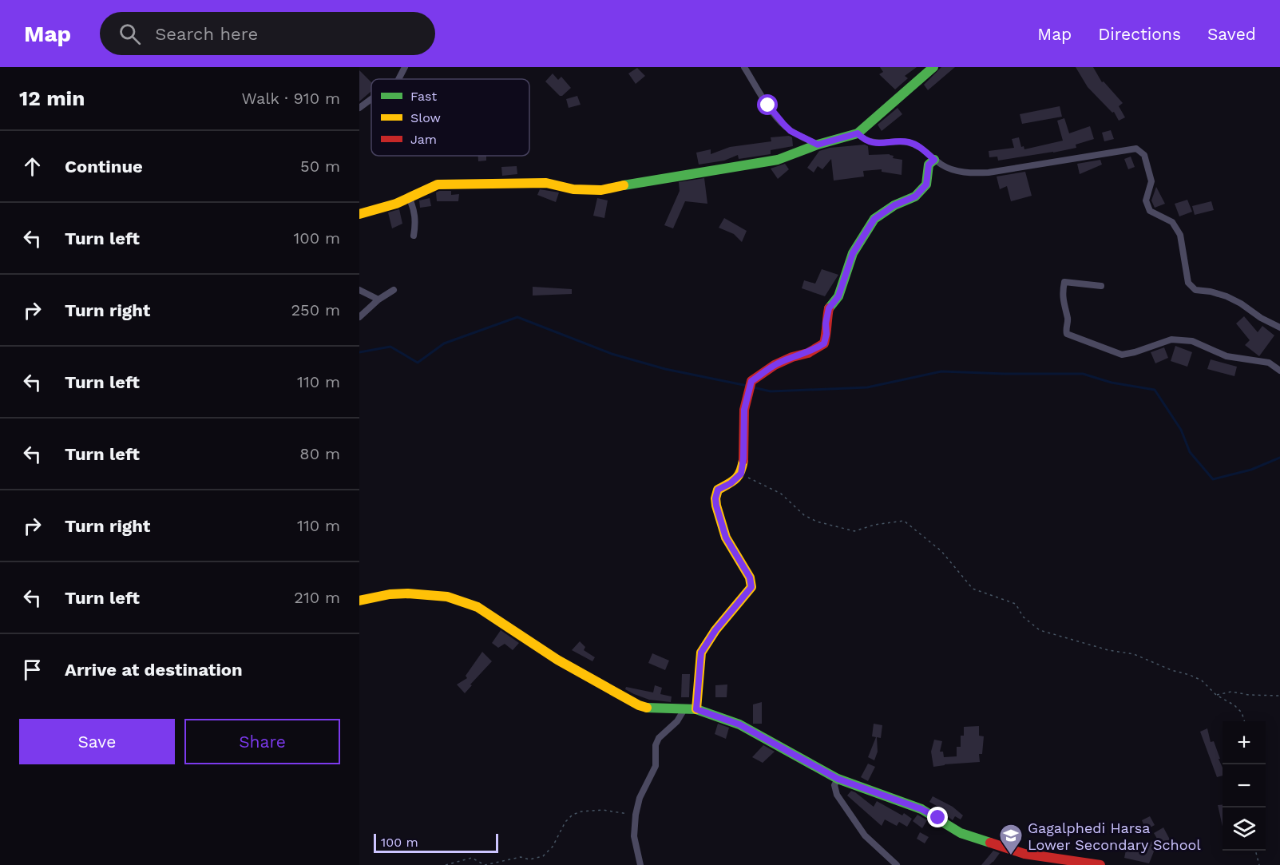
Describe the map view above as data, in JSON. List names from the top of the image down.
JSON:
{
  "places": {
    "school or university": ["Gagalphedi Harsa Lower Secondary School"]
  },
  "legend": ["Fast", "Slow", "Jam"],
  "scale_bar": "100 m",
  "page": {
    "header": "Map",
    "search": "Search here",
    "nav": ["Map", "Directions", "Saved"],
    "heading": ["12 min", "Walk · 910 m"],
    "list": [
      ["Continue", "50 m"],
      ["Turn left", "100 m"],
      ["Turn right", "250 m"],
      ["Turn left", "110 m"],
      ["Turn left", "80 m"],
      ["Turn right", "110 m"],
      ["Turn left", "210 m"],
      "Arrive at destination"
    ],
    "buttons": ["Save", "Share"],
    "map_buttons": ["+", "−"],
    "scale": "100 m"
  }
}
